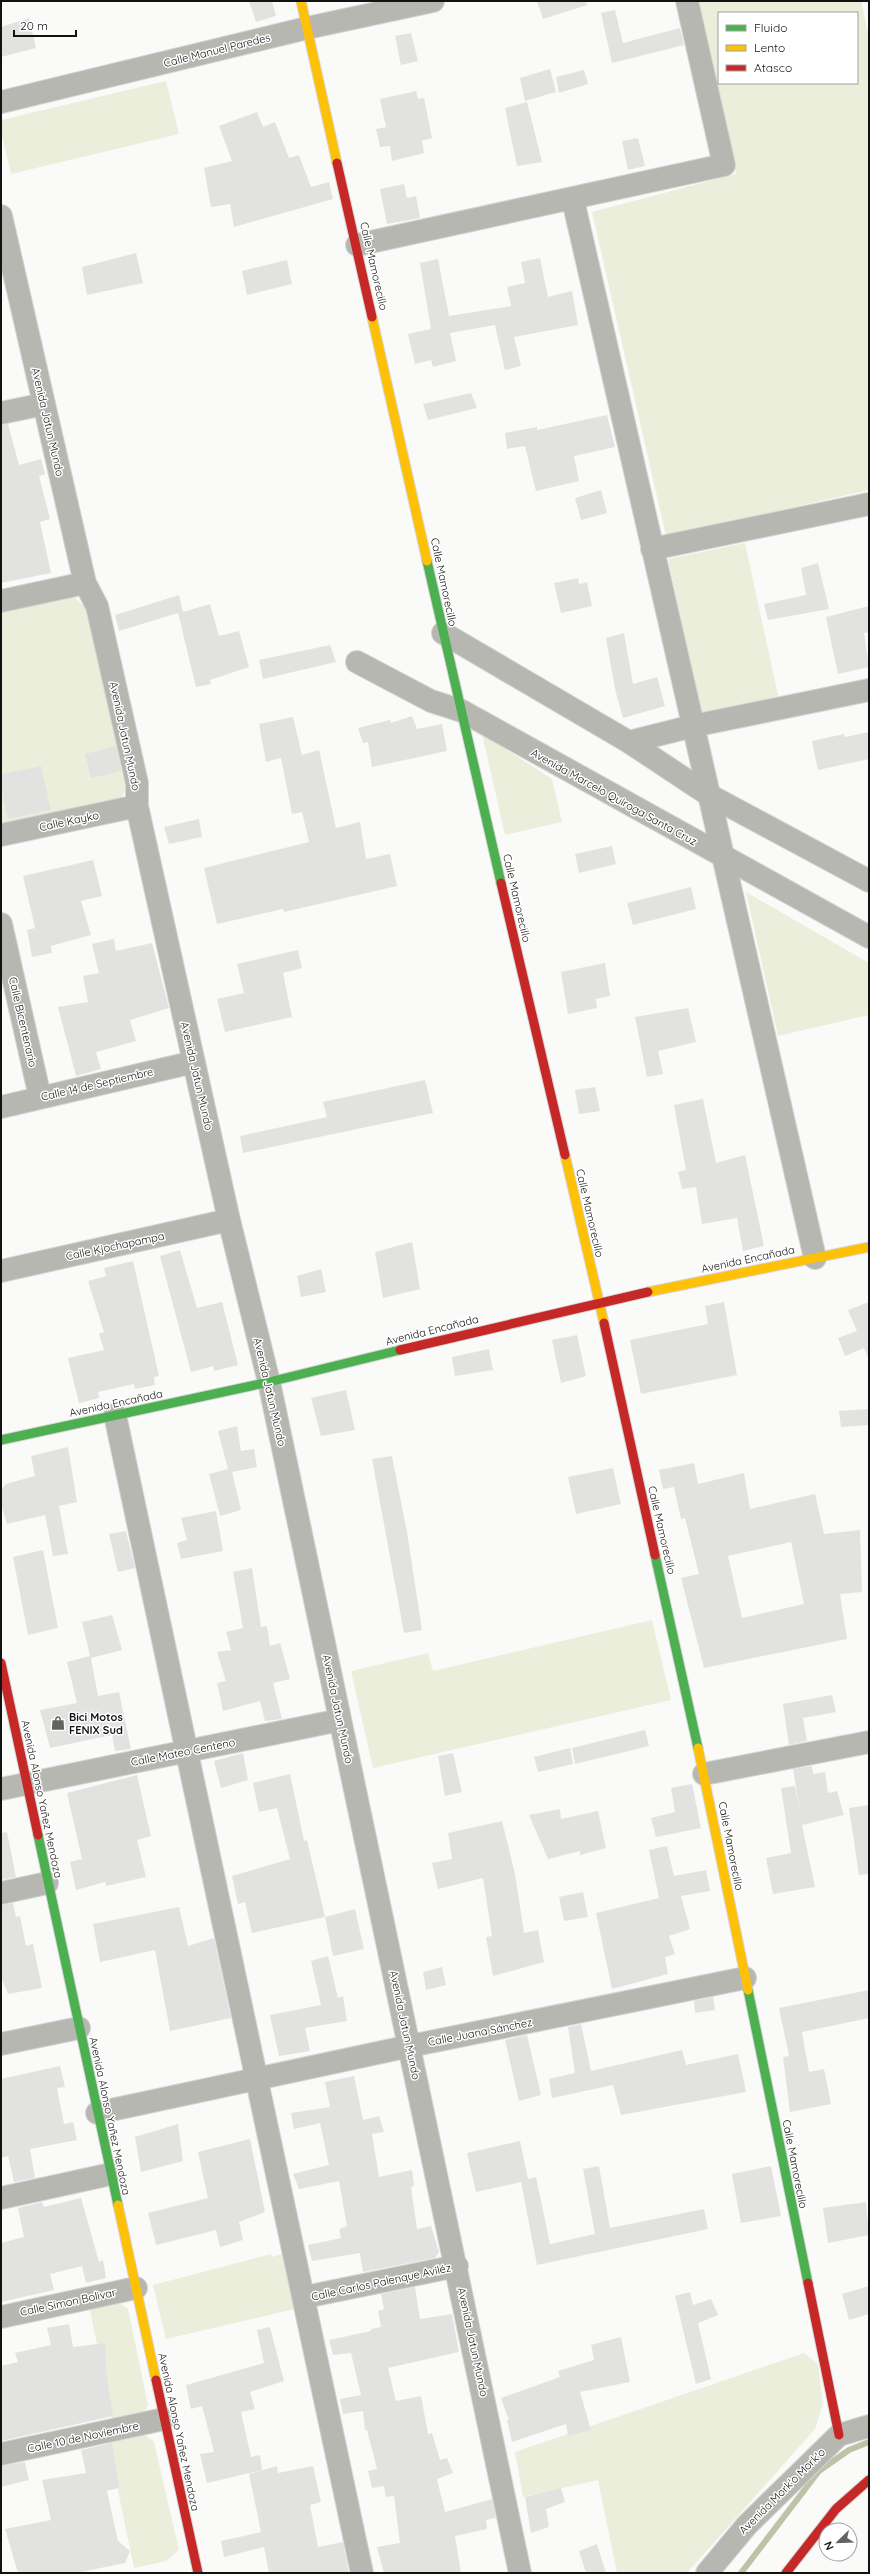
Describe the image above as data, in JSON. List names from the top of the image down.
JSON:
{
  "streets": {
    "street": [
      "Calle Manuel Paredes",
      "Calle Mamorecillo",
      "Avenida Jatun Mundo",
      "Avenida Marcelo Quiroga Santa Cruz",
      "Calle Kayko",
      "Calle Bicentenario",
      "Calle 14 de Septiembre",
      "Calle Kjochapampa",
      "Avenida Encañada",
      "Calle Mateo Centeno",
      "Avenida Alonso Yañez Mendoza",
      "Calle Juana Sánchez",
      "Calle Carlos Palenque Aviléz",
      "Calle Simon Bolivar",
      "Calle 10 de Noviembre",
      "Avenida Mork'o Mork'o"
    ]
  },
  "crossings": [
    ["Calle Manuel Paredes", "Calle Mamorecillo"],
    ["Calle Mamorecillo", "Avenida Marcelo Quiroga Santa Cruz"],
    ["Calle Mamorecillo", "Avenida Encañada"],
    ["Calle Mamorecillo", "Calle Juana Sánchez"],
    ["Calle Mamorecillo", "Avenida Mork'o Mork'o"],
    ["Avenida Jatun Mundo", "Calle Kayko"],
    ["Avenida Jatun Mundo", "Calle 14 de Septiembre"],
    ["Avenida Jatun Mundo", "Calle Kjochapampa"],
    ["Avenida Jatun Mundo", "Avenida Encañada"],
    ["Avenida Jatun Mundo", "Calle Mateo Centeno"],
    ["Avenida Jatun Mundo", "Calle Juana Sánchez"],
    ["Avenida Jatun Mundo", "Calle Carlos Palenque Aviléz"],
    ["Calle Bicentenario", "Calle 14 de Septiembre"],
    ["Calle Mateo Centeno", "Avenida Alonso Yañez Mendoza"],
    ["Avenida Alonso Yañez Mendoza", "Calle Juana Sánchez"],
    ["Avenida Alonso Yañez Mendoza", "Calle Simon Bolivar"],
    ["Avenida Alonso Yañez Mendoza", "Calle 10 de Noviembre"]
  ],
  "places": {
    "shop": ["Bici Motos FENIX Sud"]
  },
  "legend": ["Fluido", "Lento", "Atasco"],
  "scale_bar": "20 m",
  "north": "bottom left"
}
